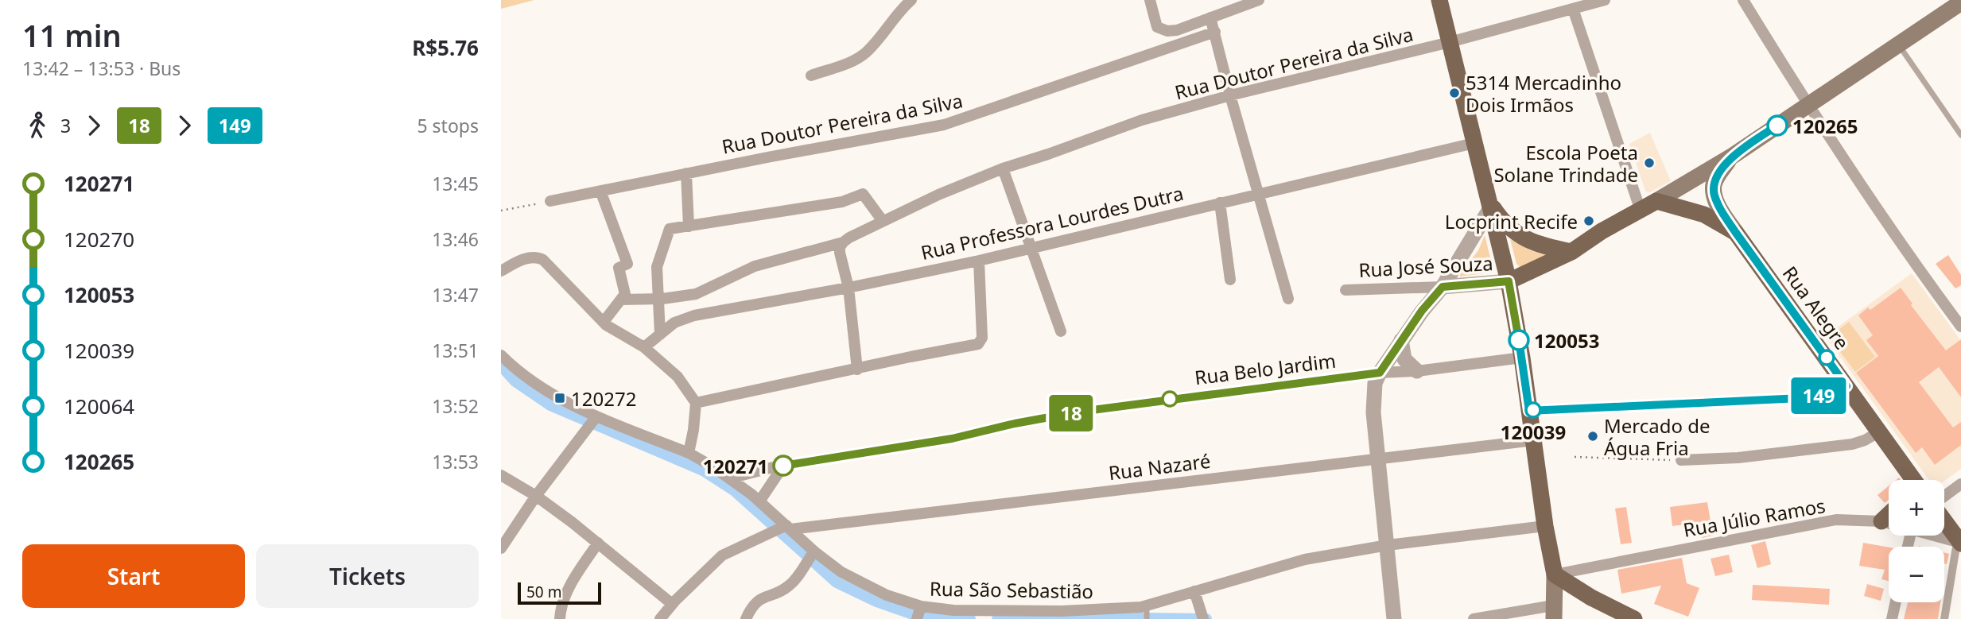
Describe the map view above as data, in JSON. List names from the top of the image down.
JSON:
{
  "streets": {
    "main road": ["Rua Alegre"],
    "street": [
      "Rua Doutor Pereira da Silva",
      "Rua Professora Lourdes Dutra",
      "Rua José Souza",
      "Rua Belo Jardim",
      "Rua Nazaré",
      "Rua Júlio Ramos",
      "Rua São Sebastião"
    ]
  },
  "crossings": [
    ["Rua Belo Jardim", "Rua São Sebastião"],
    ["Rua Nazaré", "Rua São Sebastião"]
  ],
  "places": {
    "other": [
      "5314 Mercadinho Dois Irmãos",
      "120265",
      "Escola Poeta Solane Trindade",
      "Locprint Recife",
      "120053",
      "120039",
      "Mercado de Água Fria",
      "120271"
    ],
    "transit": ["120272"]
  },
  "lines": ["bus line 149", "bus line 18"],
  "scale_bar": "50 m",
  "page": {
    "heading": ["11 min", "13:42 – 13:53 · Bus", "R$5.76"],
    "on_map": ["18", "149"],
    "legs": [
      "3",
      "18",
      "149",
      "5 stops"
    ],
    "list": [
      {
        "name": "120271",
        "value": "13:45"
      },
      {
        "name": "120270",
        "value": "13:46"
      },
      {
        "name": "120053",
        "value": "13:47"
      },
      {
        "name": "120039",
        "value": "13:51"
      },
      {
        "name": "120064",
        "value": "13:52"
      },
      {
        "name": "120265",
        "value": "13:53"
      }
    ],
    "map_buttons": ["+", "−"],
    "buttons": ["Start", "Tickets"],
    "scale": "50 m"
  }
}
